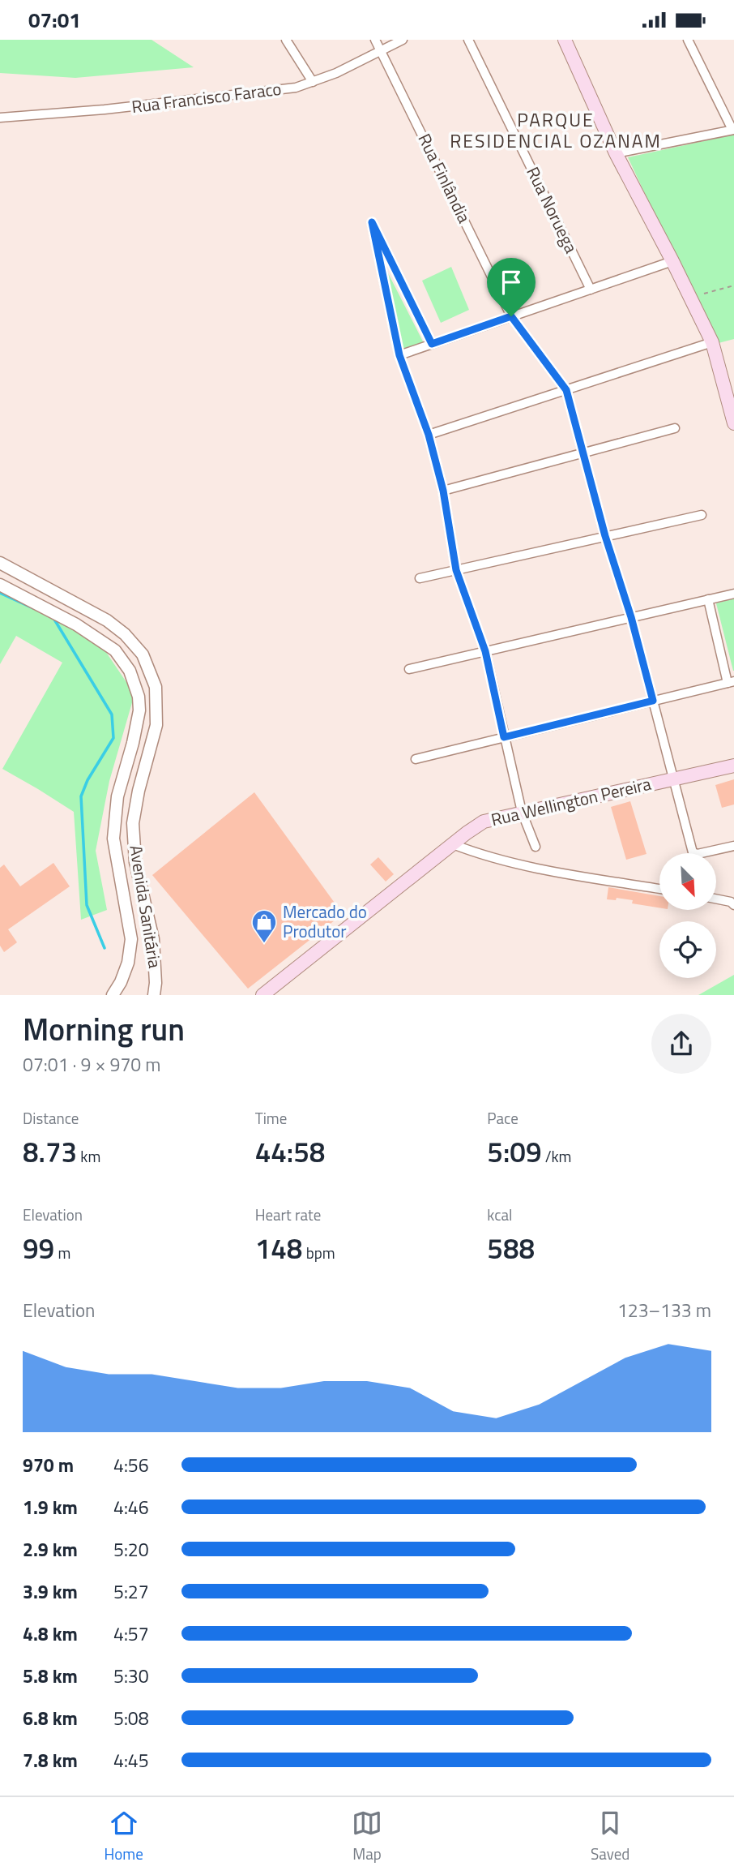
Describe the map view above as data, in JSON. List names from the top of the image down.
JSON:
{
  "streets": {
    "main road": ["Rua Wellington Pereira"],
    "street": [
      "Rua Francisco Faraco",
      "Rua Finlândia",
      "Rua Noruega",
      "Avenida Sanitária"
    ]
  },
  "crossings": [
    ["Rua Francisco Faraco", "Rua Finlândia"]
  ],
  "districts": ["PARQUE RESIDENCIAL OZANAM"],
  "places": {
    "shop": ["Mercado do Produtor"]
  },
  "north": "bottom right",
  "page": {
    "status": "07:01",
    "heading": ["Morning run", "07:01 · 9 × 970 m"],
    "stats": [
      ["Distance", "8.73 km"],
      ["Time", "44:58"],
      ["Pace", "5:09 /km"],
      ["Elevation", "99 m"],
      ["Heart rate", "148 bpm"],
      ["kcal", "588"]
    ],
    "chart": ["Elevation", "123–133 m"],
    "list": [
      {
        "name": "970 m",
        "note": "4:56"
      },
      {
        "name": "1.9 km",
        "note": "4:46"
      },
      {
        "name": "2.9 km",
        "note": "5:20"
      },
      {
        "name": "3.9 km",
        "note": "5:27"
      },
      {
        "name": "4.8 km",
        "note": "4:57"
      },
      {
        "name": "5.8 km",
        "note": "5:30"
      },
      {
        "name": "6.8 km",
        "note": "5:08"
      },
      {
        "name": "7.8 km",
        "note": "4:45"
      }
    ],
    "tabs": ["Home", "Map", "Saved"]
  }
}
